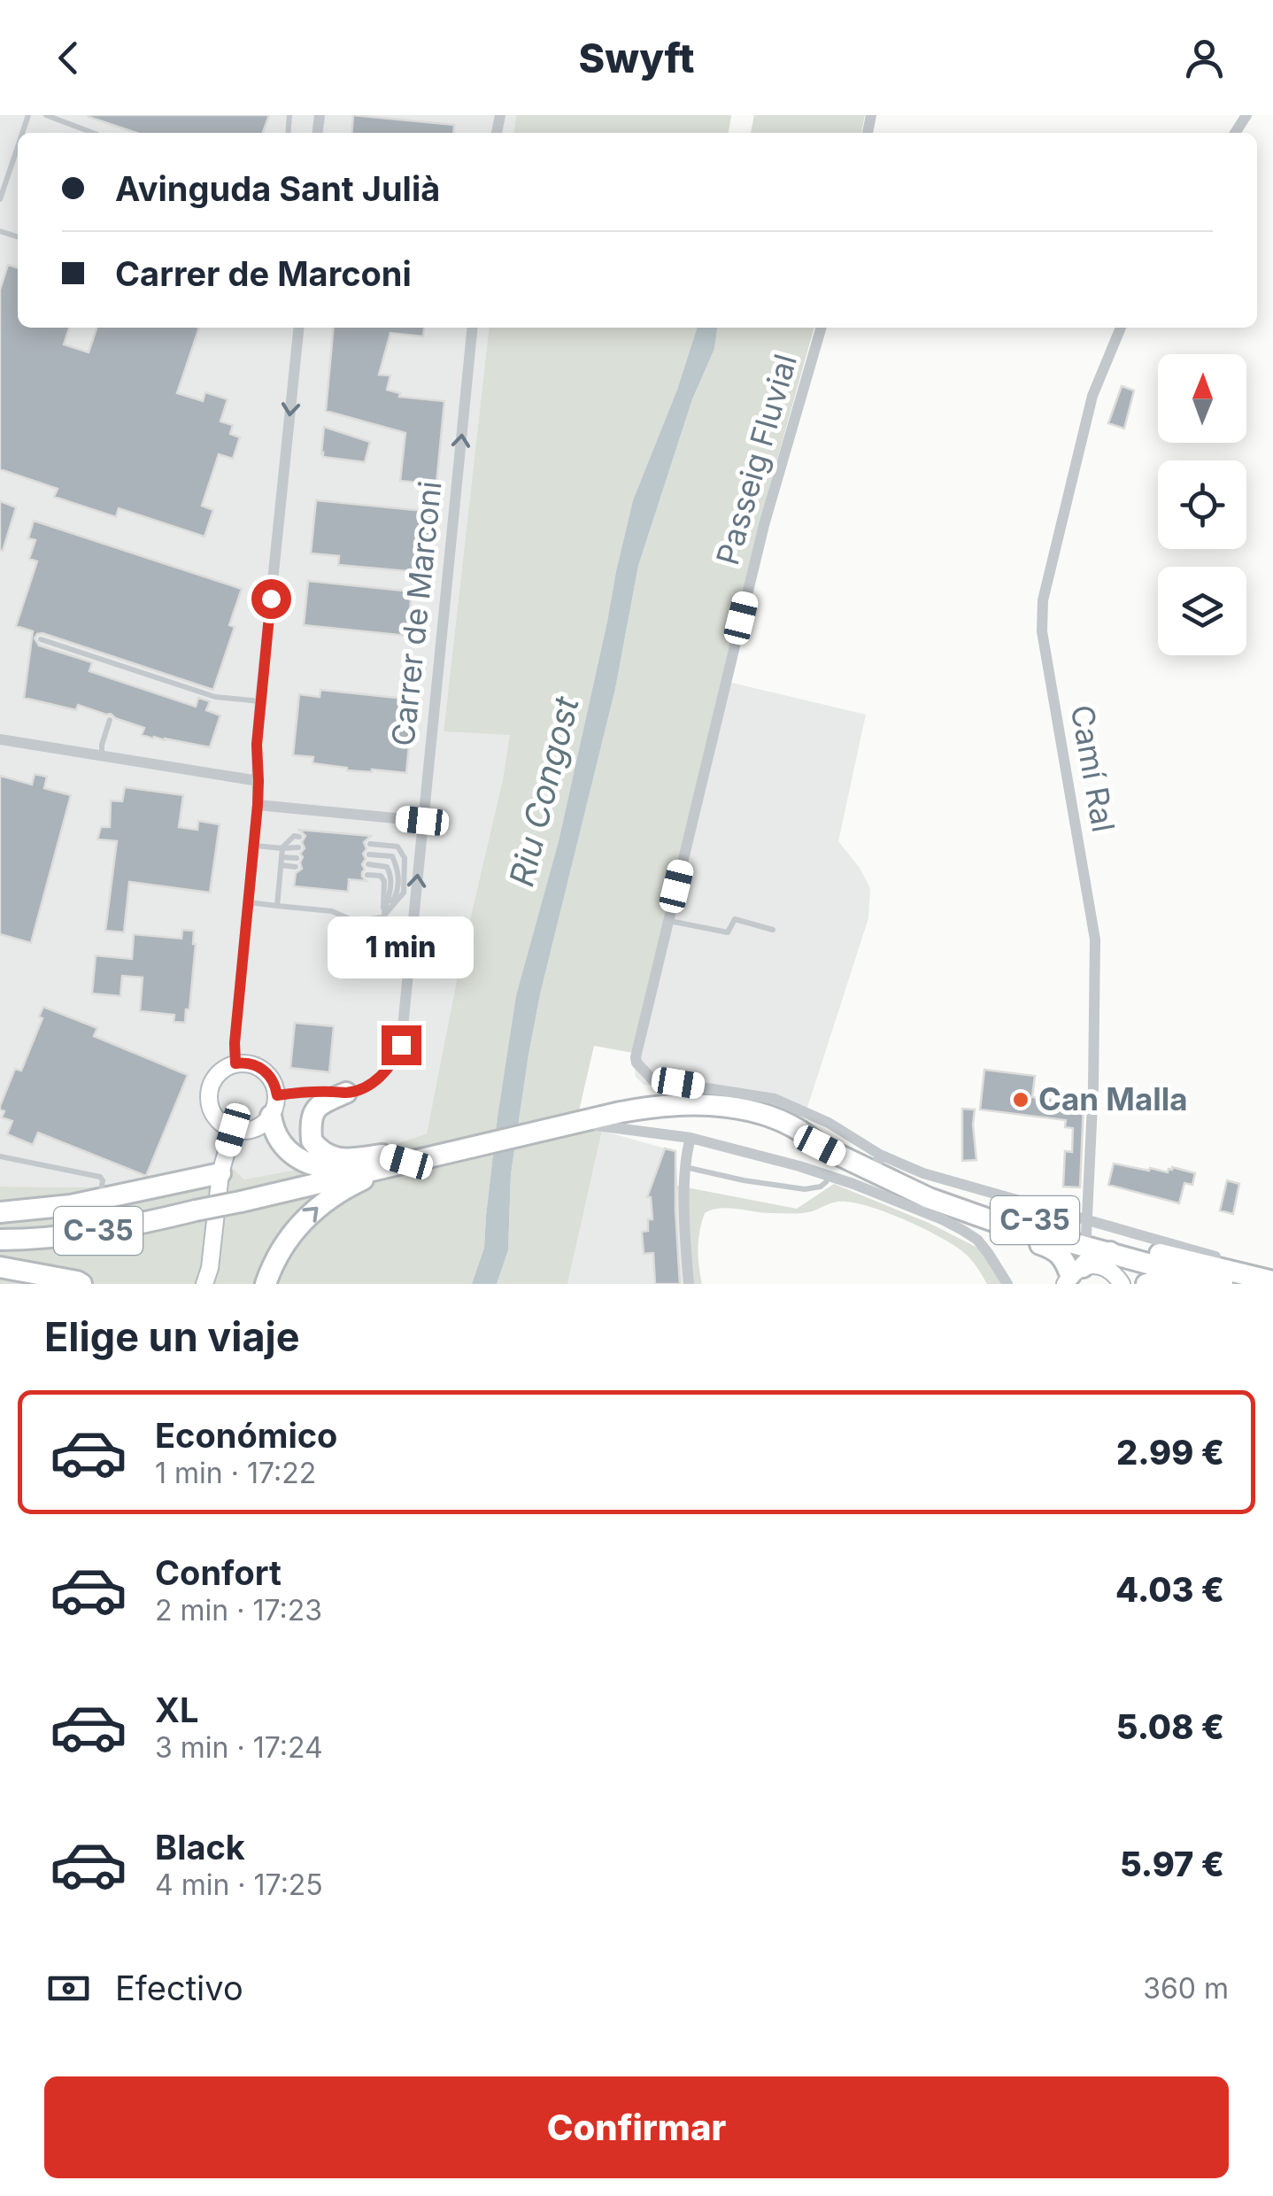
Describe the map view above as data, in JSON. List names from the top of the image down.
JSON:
{
  "streets": {
    "highway": ["C-35"],
    "street": ["Passeig Fluvial", "Carrer de Marconi", "Camí Ral"]
  },
  "crossings": [
    ["Passeig Fluvial", "C-35"],
    ["Camí Ral", "C-35"]
  ],
  "one_way": ["Carrer de Marconi"],
  "water": ["Riu Congost"],
  "places": ["Can Malla"],
  "north": "top",
  "page": {
    "header": "Swyft",
    "banner": ["Avinguda Sant Julià", "Carrer de Marconi"],
    "bubble": "1 min",
    "heading": "Elige un viaje",
    "list": [
      {
        "name": "Económico",
        "note": "1 min · 17:22",
        "value": "2.99 €"
      },
      {
        "name": "Confort",
        "note": "2 min · 17:23",
        "value": "4.03 €"
      },
      {
        "name": "XL",
        "note": "3 min · 17:24",
        "value": "5.08 €"
      },
      {
        "name": "Black",
        "note": "4 min · 17:25",
        "value": "5.97 €"
      }
    ],
    "pay": ["Efectivo", "360 m"],
    "buttons": "Confirmar"
  }
}
